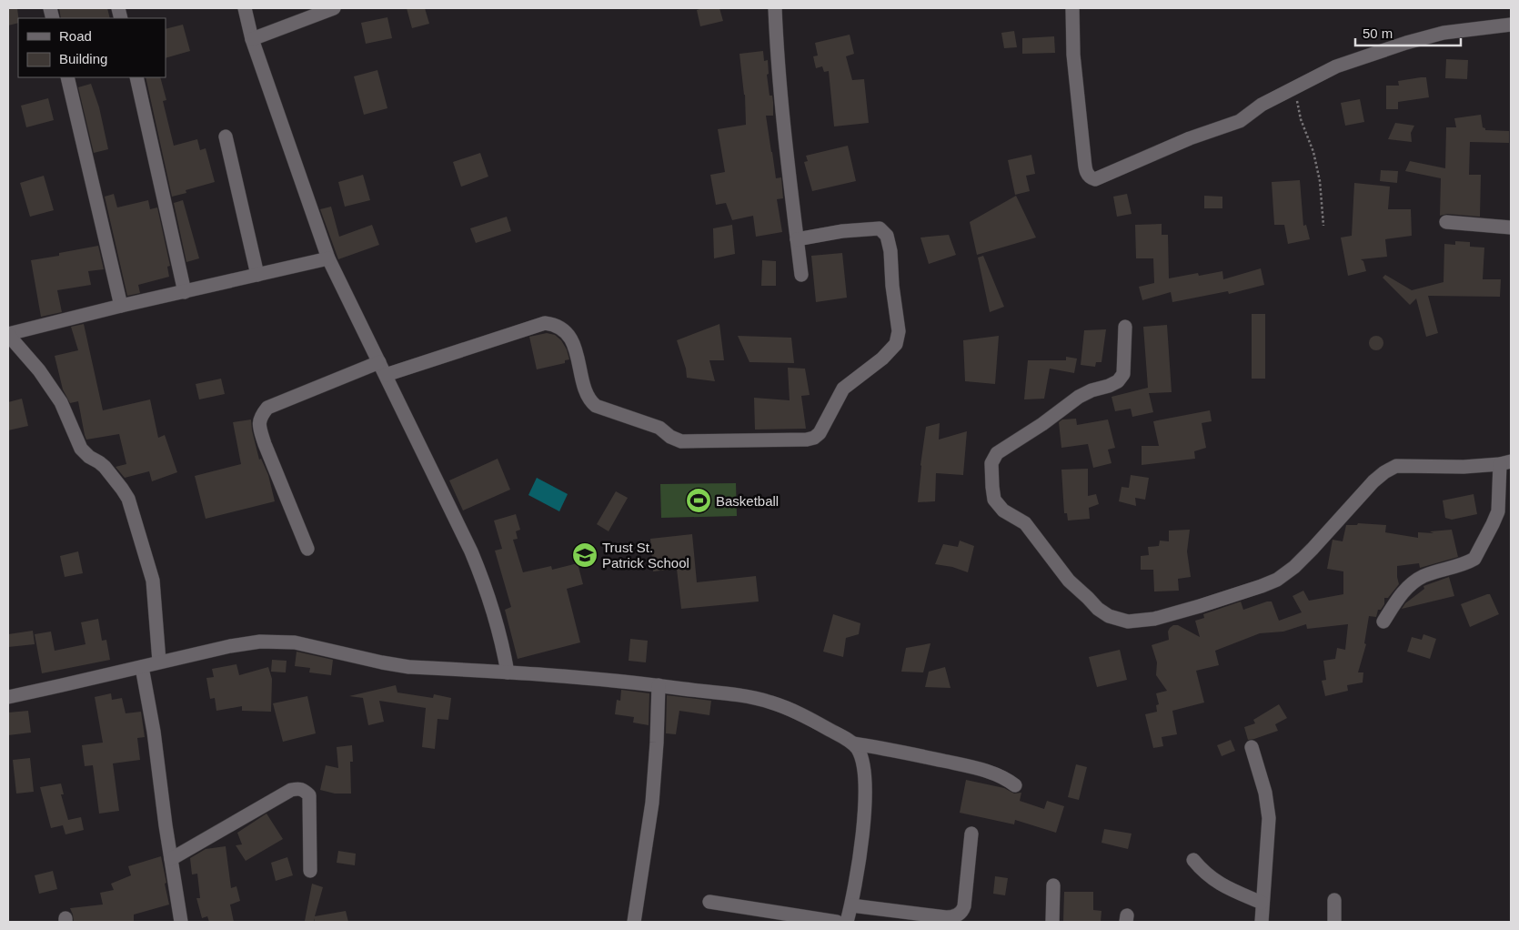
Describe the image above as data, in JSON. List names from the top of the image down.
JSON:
{
  "places": {
    "sports": ["Basketball"],
    "school or university": ["Trust St. Patrick School"]
  },
  "legend": ["Road", "Building"],
  "scale_bar": "50 m"
}
